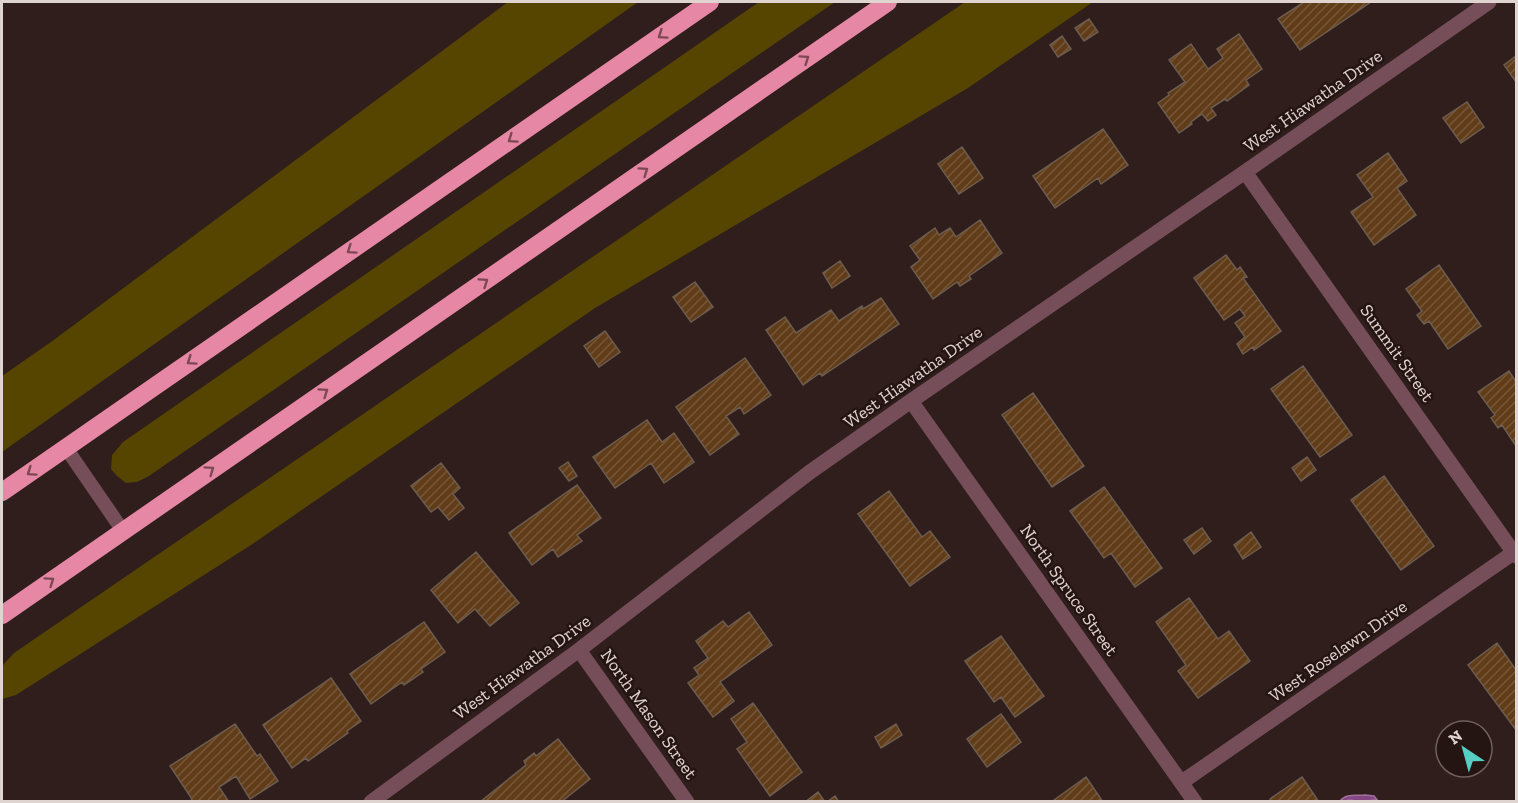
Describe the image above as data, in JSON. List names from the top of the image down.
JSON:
{
  "streets": {
    "street": [
      "West Hiawatha Drive",
      "Summit Street",
      "North Spruce Street",
      "West Roselawn Drive",
      "North Mason Street"
    ]
  },
  "crossings": [
    ["West Hiawatha Drive", "Summit Street"],
    ["West Hiawatha Drive", "North Spruce Street"],
    ["West Hiawatha Drive", "North Mason Street"],
    ["Summit Street", "West Roselawn Drive"],
    ["North Spruce Street", "West Roselawn Drive"]
  ],
  "north": "top left"
}
